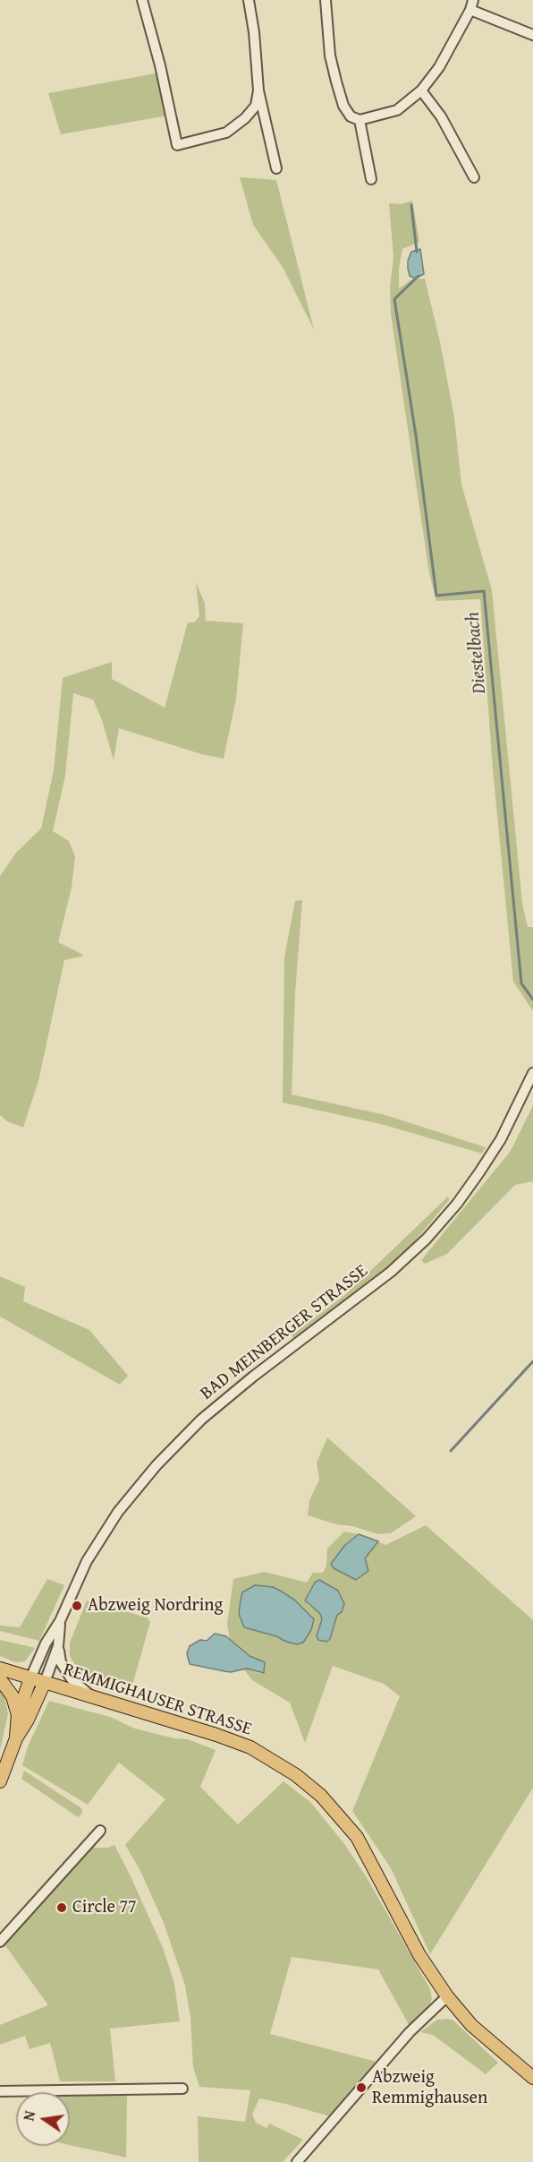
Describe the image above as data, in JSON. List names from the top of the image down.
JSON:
{
  "streets": {
    "main road": ["BAD MEINBERGER STRASSE", "REMMIGHAUSER STRASSE"]
  },
  "crossings": [
    ["BAD MEINBERGER STRASSE", "REMMIGHAUSER STRASSE"]
  ],
  "water": ["Diestelbach"],
  "places": ["Abzweig Nordring", "Circle 77", "Abzweig Remmighausen"],
  "north": "left"
}
